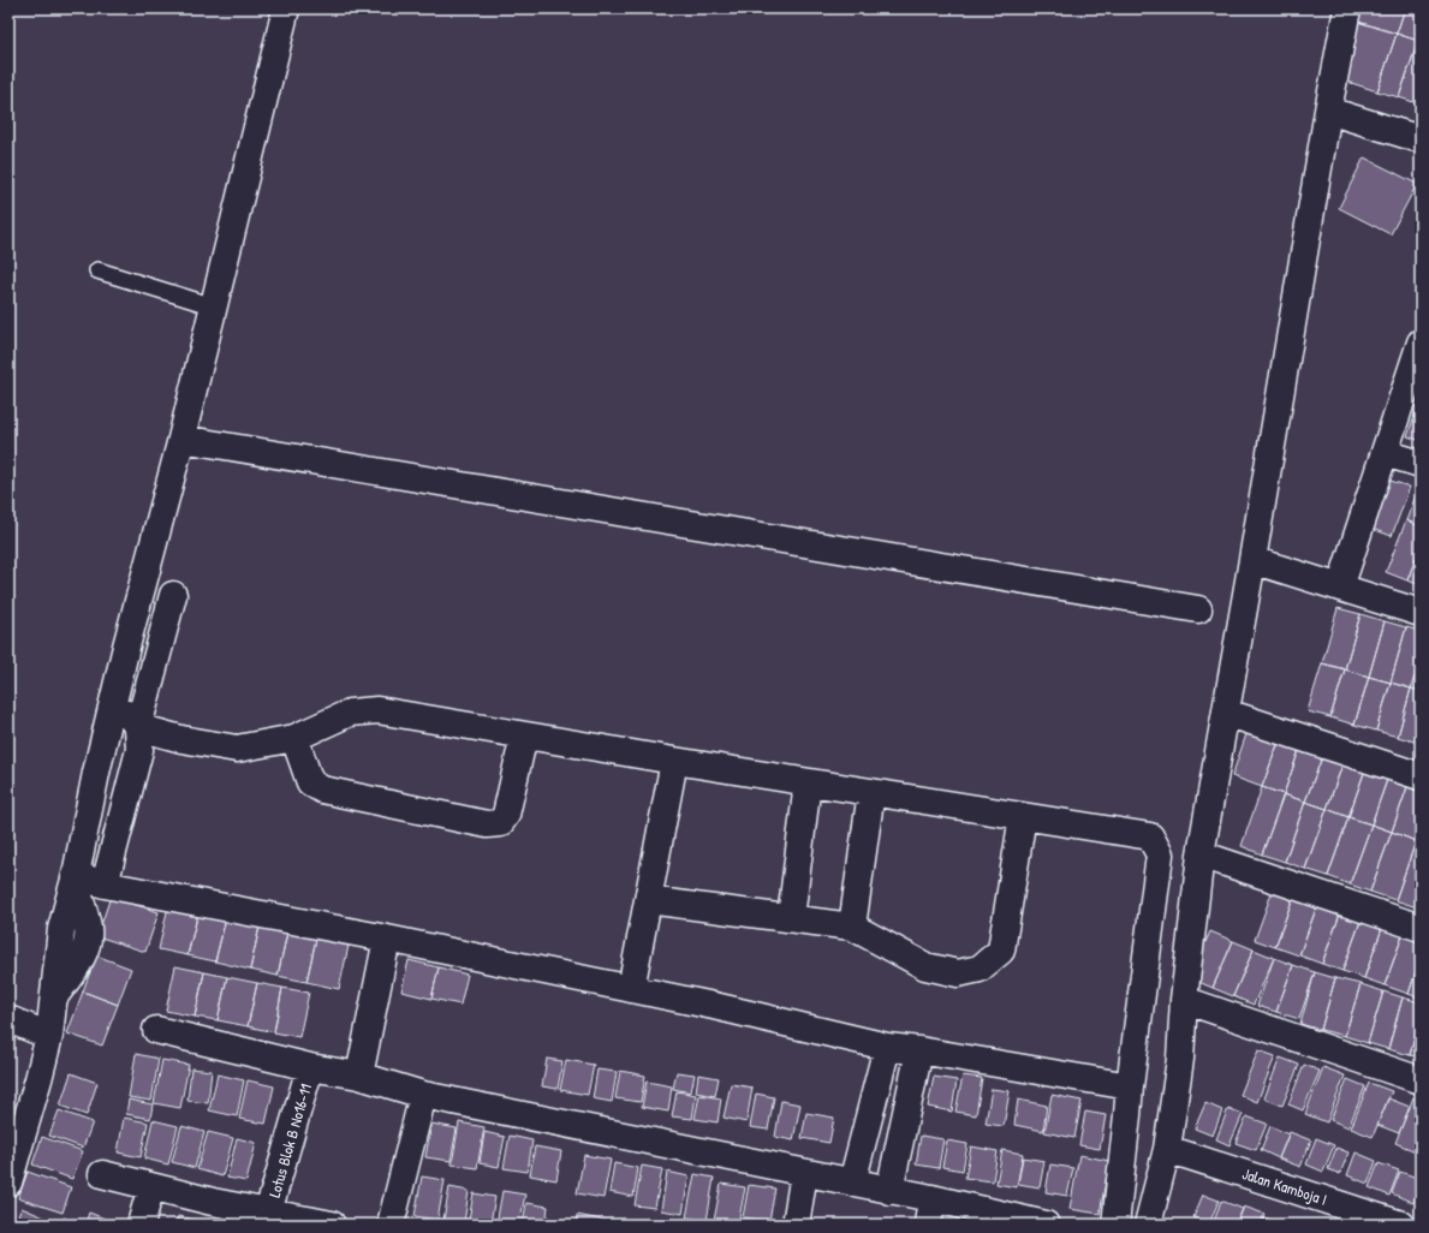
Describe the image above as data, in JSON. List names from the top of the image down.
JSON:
{
  "streets": {
    "street": ["Lotus Blok B No16-11", "Jalan Kamboja I"]
  }
}
